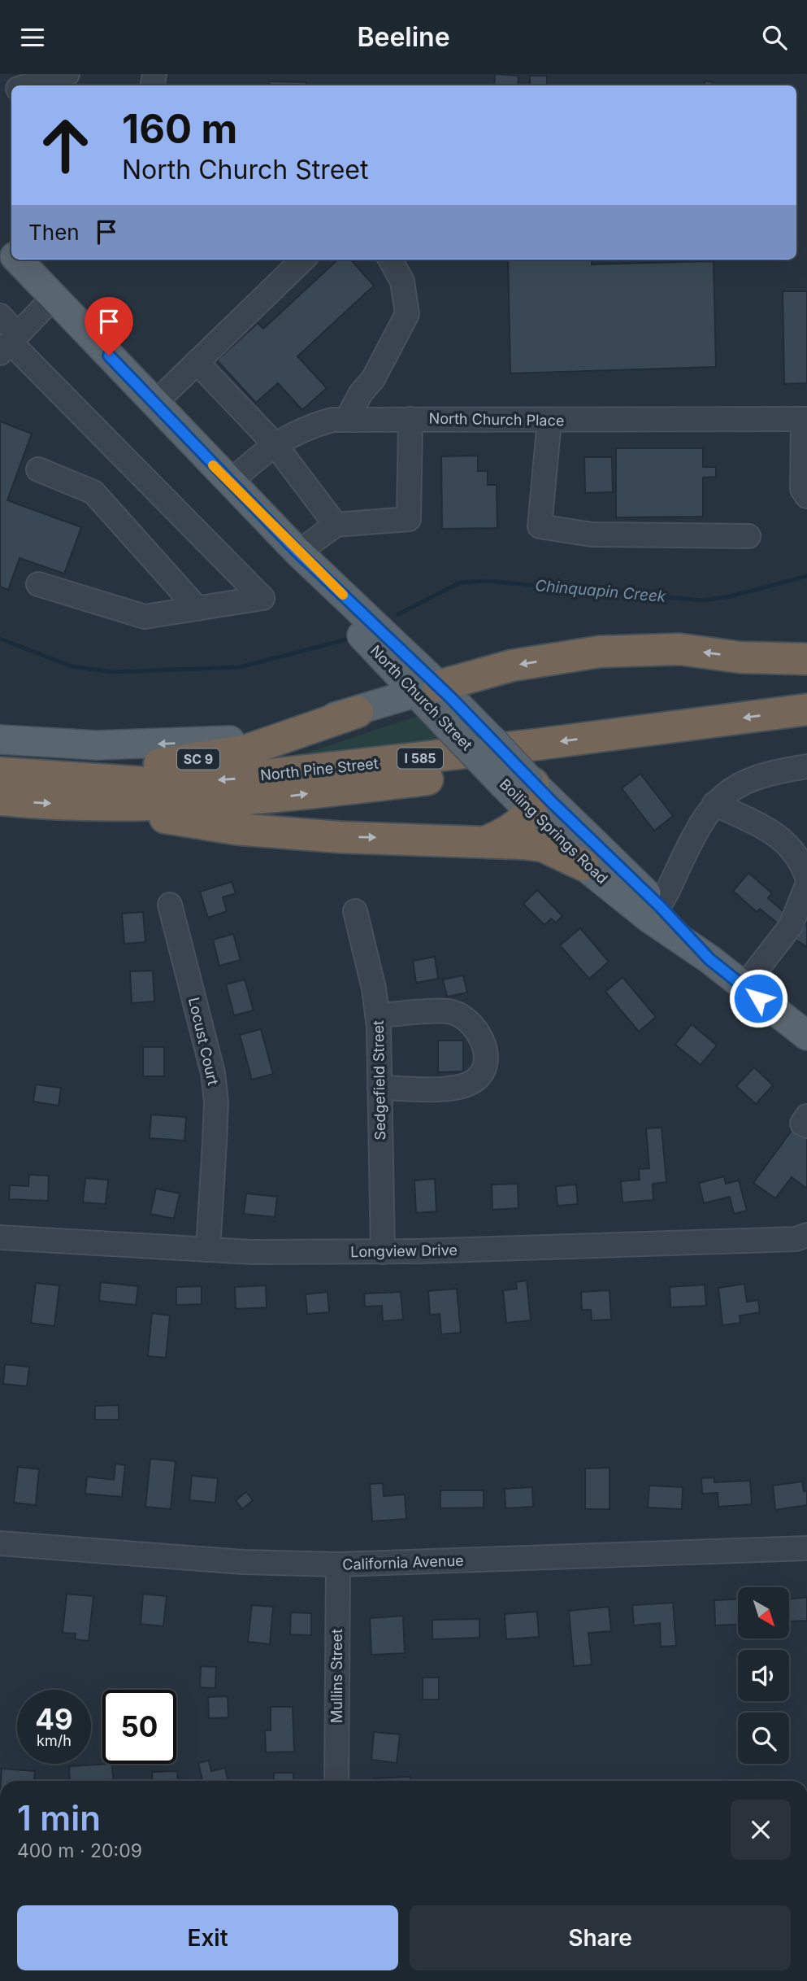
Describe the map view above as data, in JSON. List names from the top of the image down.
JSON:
{
  "streets": {
    "highway": ["I 585", "SC 9", "North Pine Street"],
    "main road": ["North Church Street", "Boiling Springs Road"],
    "street": [
      "North Church Place",
      "Locust Court",
      "Sedgefield Street",
      "Longview Drive",
      "California Avenue",
      "Mullins Street"
    ]
  },
  "crossings": [
    ["North Church Place", "North Church Street"],
    ["North Church Street", "SC 9"],
    ["North Church Street", "Boiling Springs Road"],
    ["SC 9", "North Pine Street"],
    ["Locust Court", "Longview Drive"],
    ["Sedgefield Street", "Longview Drive"],
    ["California Avenue", "Mullins Street"]
  ],
  "water": ["Chinquapin Creek"],
  "north": "bottom right",
  "page": {
    "header": "Beeline",
    "turn": ["160 m", "North Church Street"],
    "then": "Then",
    "speed": "49 km/h",
    "limit": "50",
    "heading": ["1 min", "400 m · 20:09"],
    "buttons": ["Exit", "Share"]
  }
}
